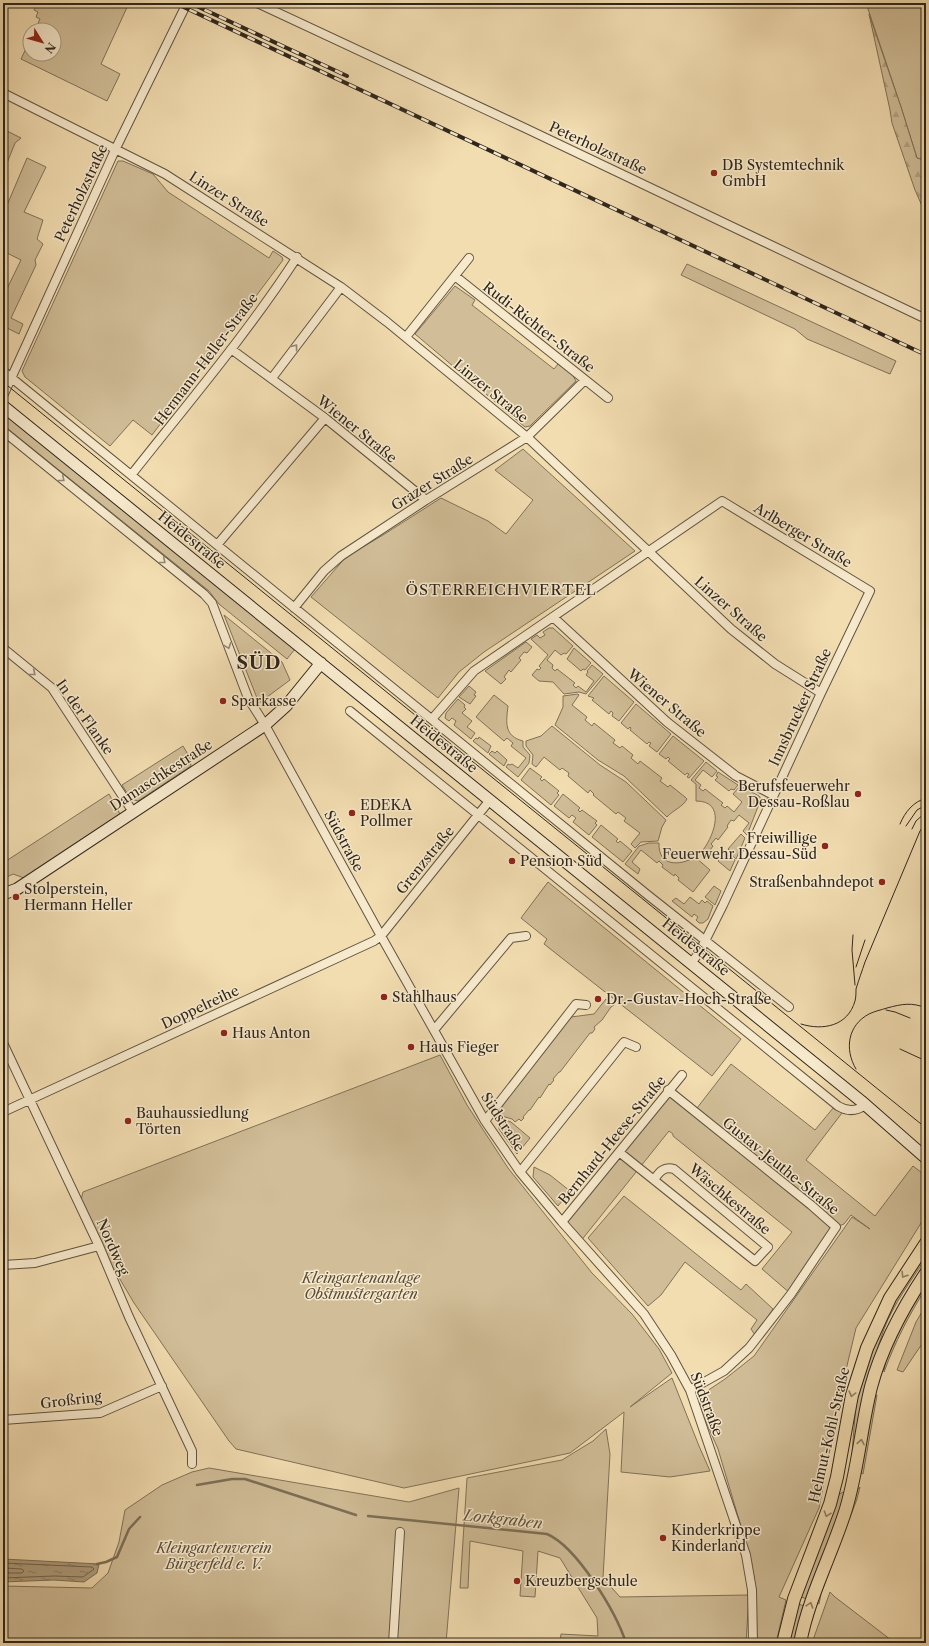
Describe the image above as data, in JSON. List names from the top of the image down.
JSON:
{
  "streets": {
    "main road": ["Helmut-Kohl-Straße"],
    "street": [
      "Peterholzstraße",
      "Linzer Straße",
      "Rudi-Richter-Straße",
      "Hermann-Heller-Straße",
      "Wiener Straße",
      "Grazer Straße",
      "Arlberger Straße",
      "Heidestraße",
      "Innsbrucker Straße",
      "In der Flanke",
      "Damaschkestraße",
      "Südstraße",
      "Grenzstraße",
      "Doppelreihe",
      "Bernhard-Heese-Straße",
      "Gustav-Jeuthe-Straße",
      "Wäschkestraße",
      "Nordweg",
      "Großring"
    ]
  },
  "crossings": [
    ["Peterholzstraße", "Linzer Straße"],
    ["Peterholzstraße", "Heidestraße"],
    ["Linzer Straße", "Hermann-Heller-Straße"],
    ["Linzer Straße", "Grazer Straße"],
    ["Linzer Straße", "Arlberger Straße"],
    ["Linzer Straße", "Innsbrucker Straße"],
    ["Rudi-Richter-Straße", "Grazer Straße"],
    ["Hermann-Heller-Straße", "Wiener Straße"],
    ["Hermann-Heller-Straße", "Heidestraße"],
    ["Wiener Straße", "Grazer Straße"],
    ["Wiener Straße", "Heidestraße"],
    ["Wiener Straße", "Innsbrucker Straße"],
    ["Grazer Straße", "Heidestraße"],
    ["Arlberger Straße", "Innsbrucker Straße"],
    ["Heidestraße", "Innsbrucker Straße"],
    ["Heidestraße", "Damaschkestraße"],
    ["Heidestraße", "Grenzstraße"],
    ["In der Flanke", "Damaschkestraße"],
    ["Damaschkestraße", "Südstraße"],
    ["Südstraße", "Grenzstraße"],
    ["Südstraße", "Doppelreihe"],
    ["Südstraße", "Bernhard-Heese-Straße"],
    ["Südstraße", "Gustav-Jeuthe-Straße"],
    ["Grenzstraße", "Doppelreihe"],
    ["Doppelreihe", "Nordweg"],
    ["Bernhard-Heese-Straße", "Gustav-Jeuthe-Straße"],
    ["Bernhard-Heese-Straße", "Wäschkestraße"],
    ["Nordweg", "Großring"]
  ],
  "one_way": ["In der Flanke"],
  "districts": ["ÖSTERREICHVIERTEL", "SÜD"],
  "water": ["Lorkgraben"],
  "parks": ["Kleingartenanlage Obstmustergarten", "Kleingartenverein Bürgerfeld e. V."],
  "places": [
    "DB Systemtechnik GmbH",
    "Sparkasse",
    "Berufsfeuerwehr Dessau-Roßlau",
    "EDEKA Pollmer",
    "Freiwillige Feuerwehr Dessau-Süd",
    "Pension Süd",
    "Straßenbahndepot",
    "Stolperstein, Hermann Heller",
    "Stahlhaus",
    "Dr.-Gustav-Hoch-Straße",
    "Haus Anton",
    "Haus Fieger",
    "Bauhaussiedlung Törten",
    "Kinderkrippe Kinderland",
    "Kreuzbergschule"
  ],
  "north": "bottom right"
}
